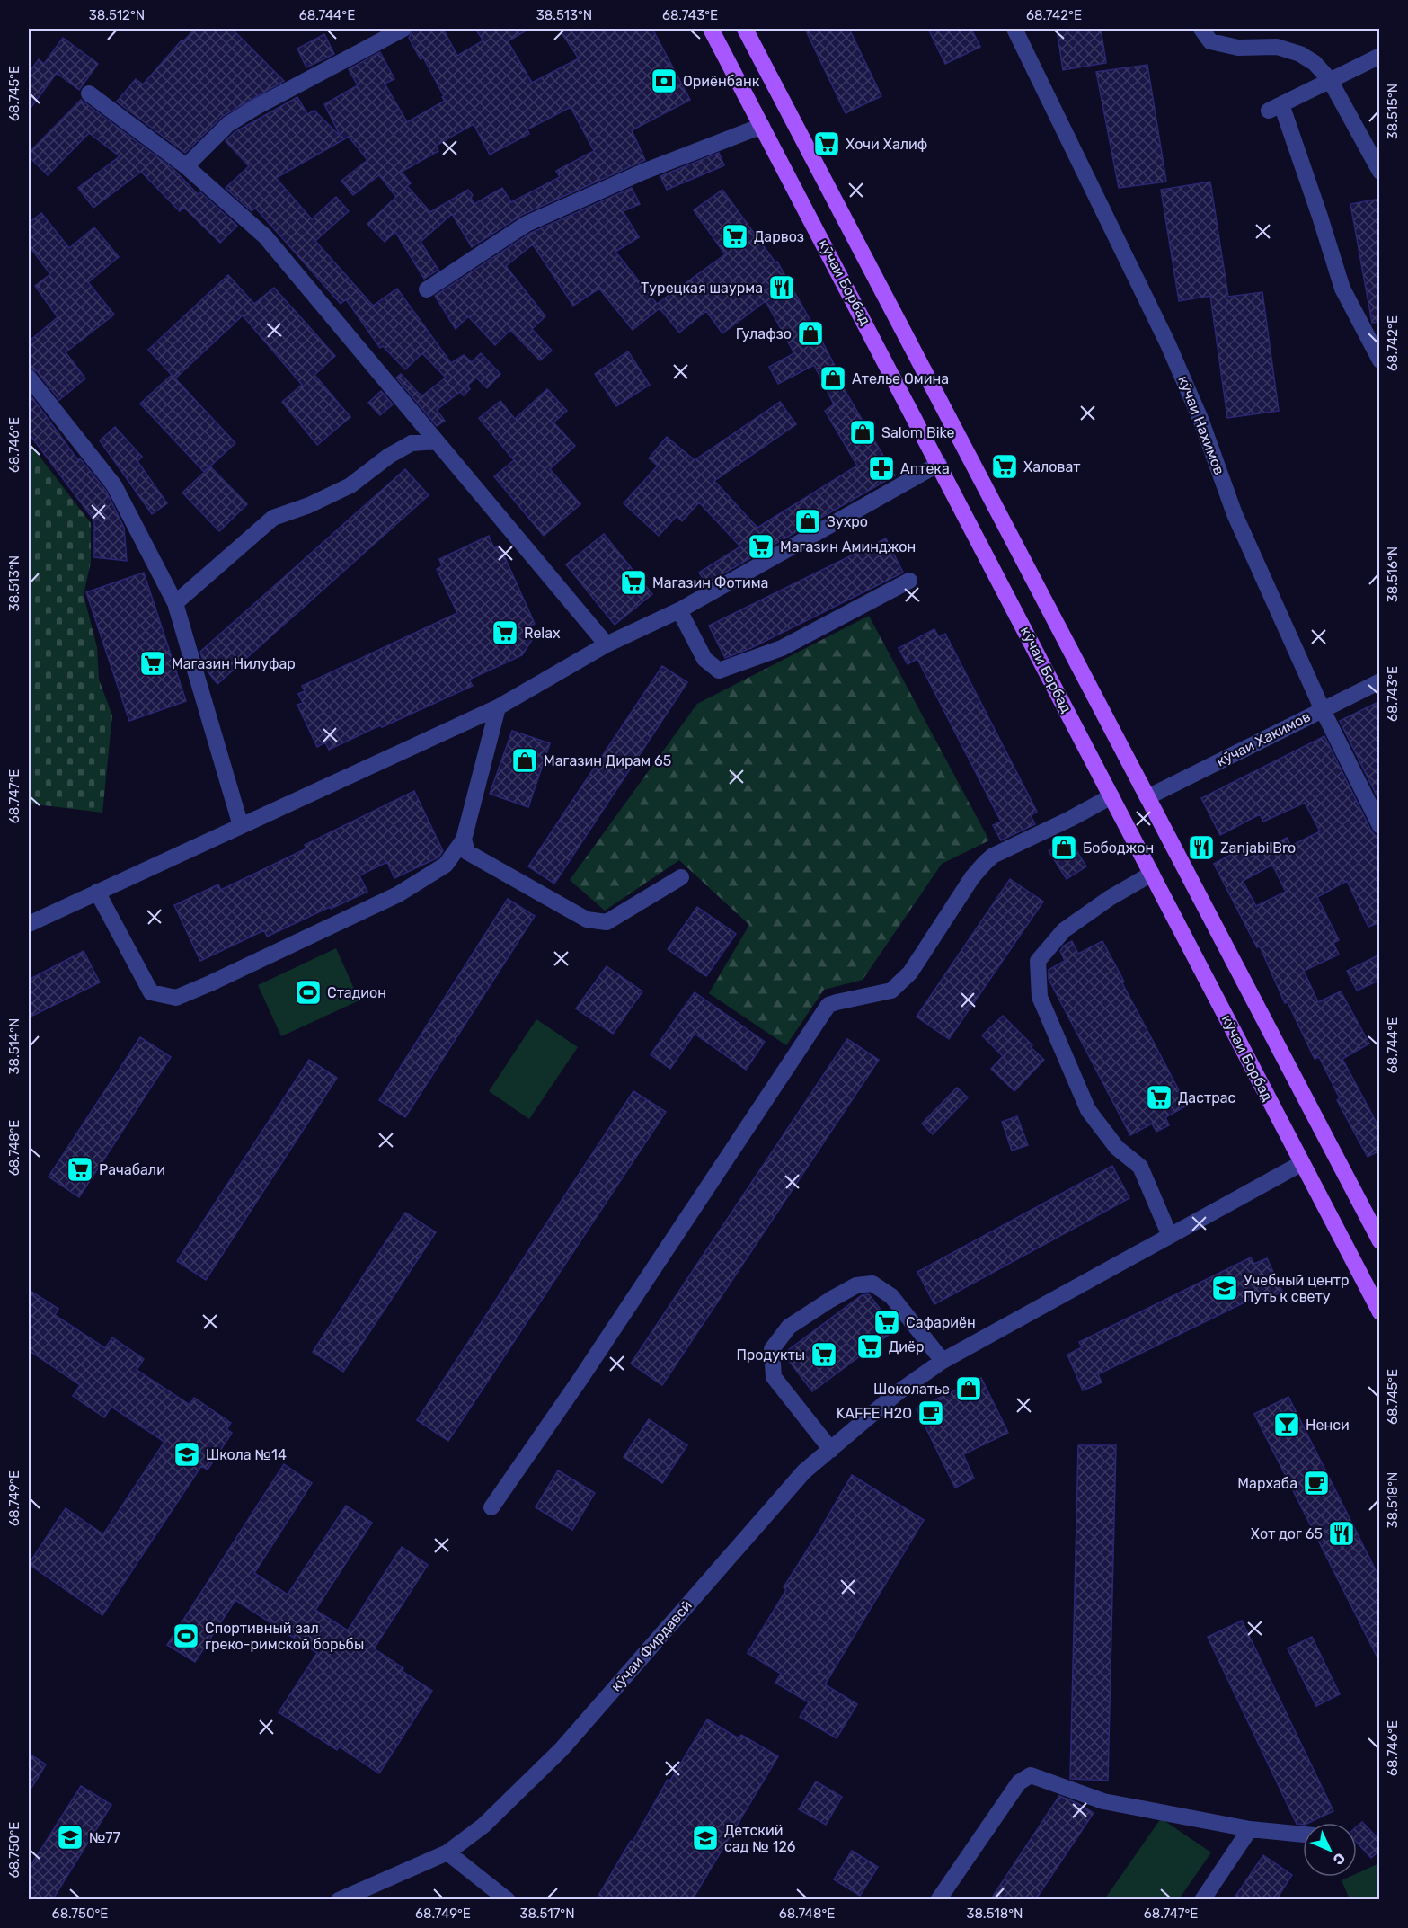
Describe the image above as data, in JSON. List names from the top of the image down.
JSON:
{
  "streets": {
    "main road": ["кӯчаи Борбад"],
    "street": ["кӯчаи Нахимов", "кӯчаи Хакимов", "кӯчаи Фирдавсӣ"]
  },
  "crossings": [
    ["кӯчаи Борбад", "кӯчаи Хакимов"],
    ["кӯчаи Борбад", "кӯчаи Фирдавсӣ"],
    ["кӯчаи Нахимов", "кӯчаи Хакимов"]
  ],
  "places": {
    "bank": ["Ориёнбанк"],
    "supermarket": [
      "Хочи Халиф",
      "Дарвоз",
      "Халоват",
      "Магазин Аминджон",
      "Магазин Фотима",
      "Relax",
      "Магазин Нилуфар",
      "Дастрас",
      "Рачабали",
      "Сафариëн",
      "Диëр",
      "Продукты"
    ],
    "restaurant": ["Турецкая шаурма", "ZanjabilBro", "Хот дог 65"],
    "shop": [
      "Гулафзо",
      "Ателье Омина",
      "Salom Bike",
      "Зухро",
      "Магазин Дирам 65",
      "Бободжон",
      "Шоколатье"
    ],
    "pharmacy": ["Аптека"],
    "sports": ["Стадион", "Спортивный зал греко-римской борьбы"],
    "school or university": [
      "Учебный центр Путь к свету",
      "Школа №14",
      "№77",
      "Детский сад № 126"
    ],
    "cafe": ["KAFFE H2O", "Мархаба"],
    "bar": ["Ненси"]
  },
  "north": "bottom right",
  "coordinates": [
    "38.512°N",
    "68.744°E",
    "38.513°N",
    "68.743°E",
    "68.742°E",
    "68.745°E",
    "38.515°N",
    "68.746°E",
    "38.516°N",
    "68.747°E",
    "38.514°N",
    "68.748°E",
    "68.749°E",
    "38.518°N",
    "68.750°E",
    "38.517°N"
  ]
}
